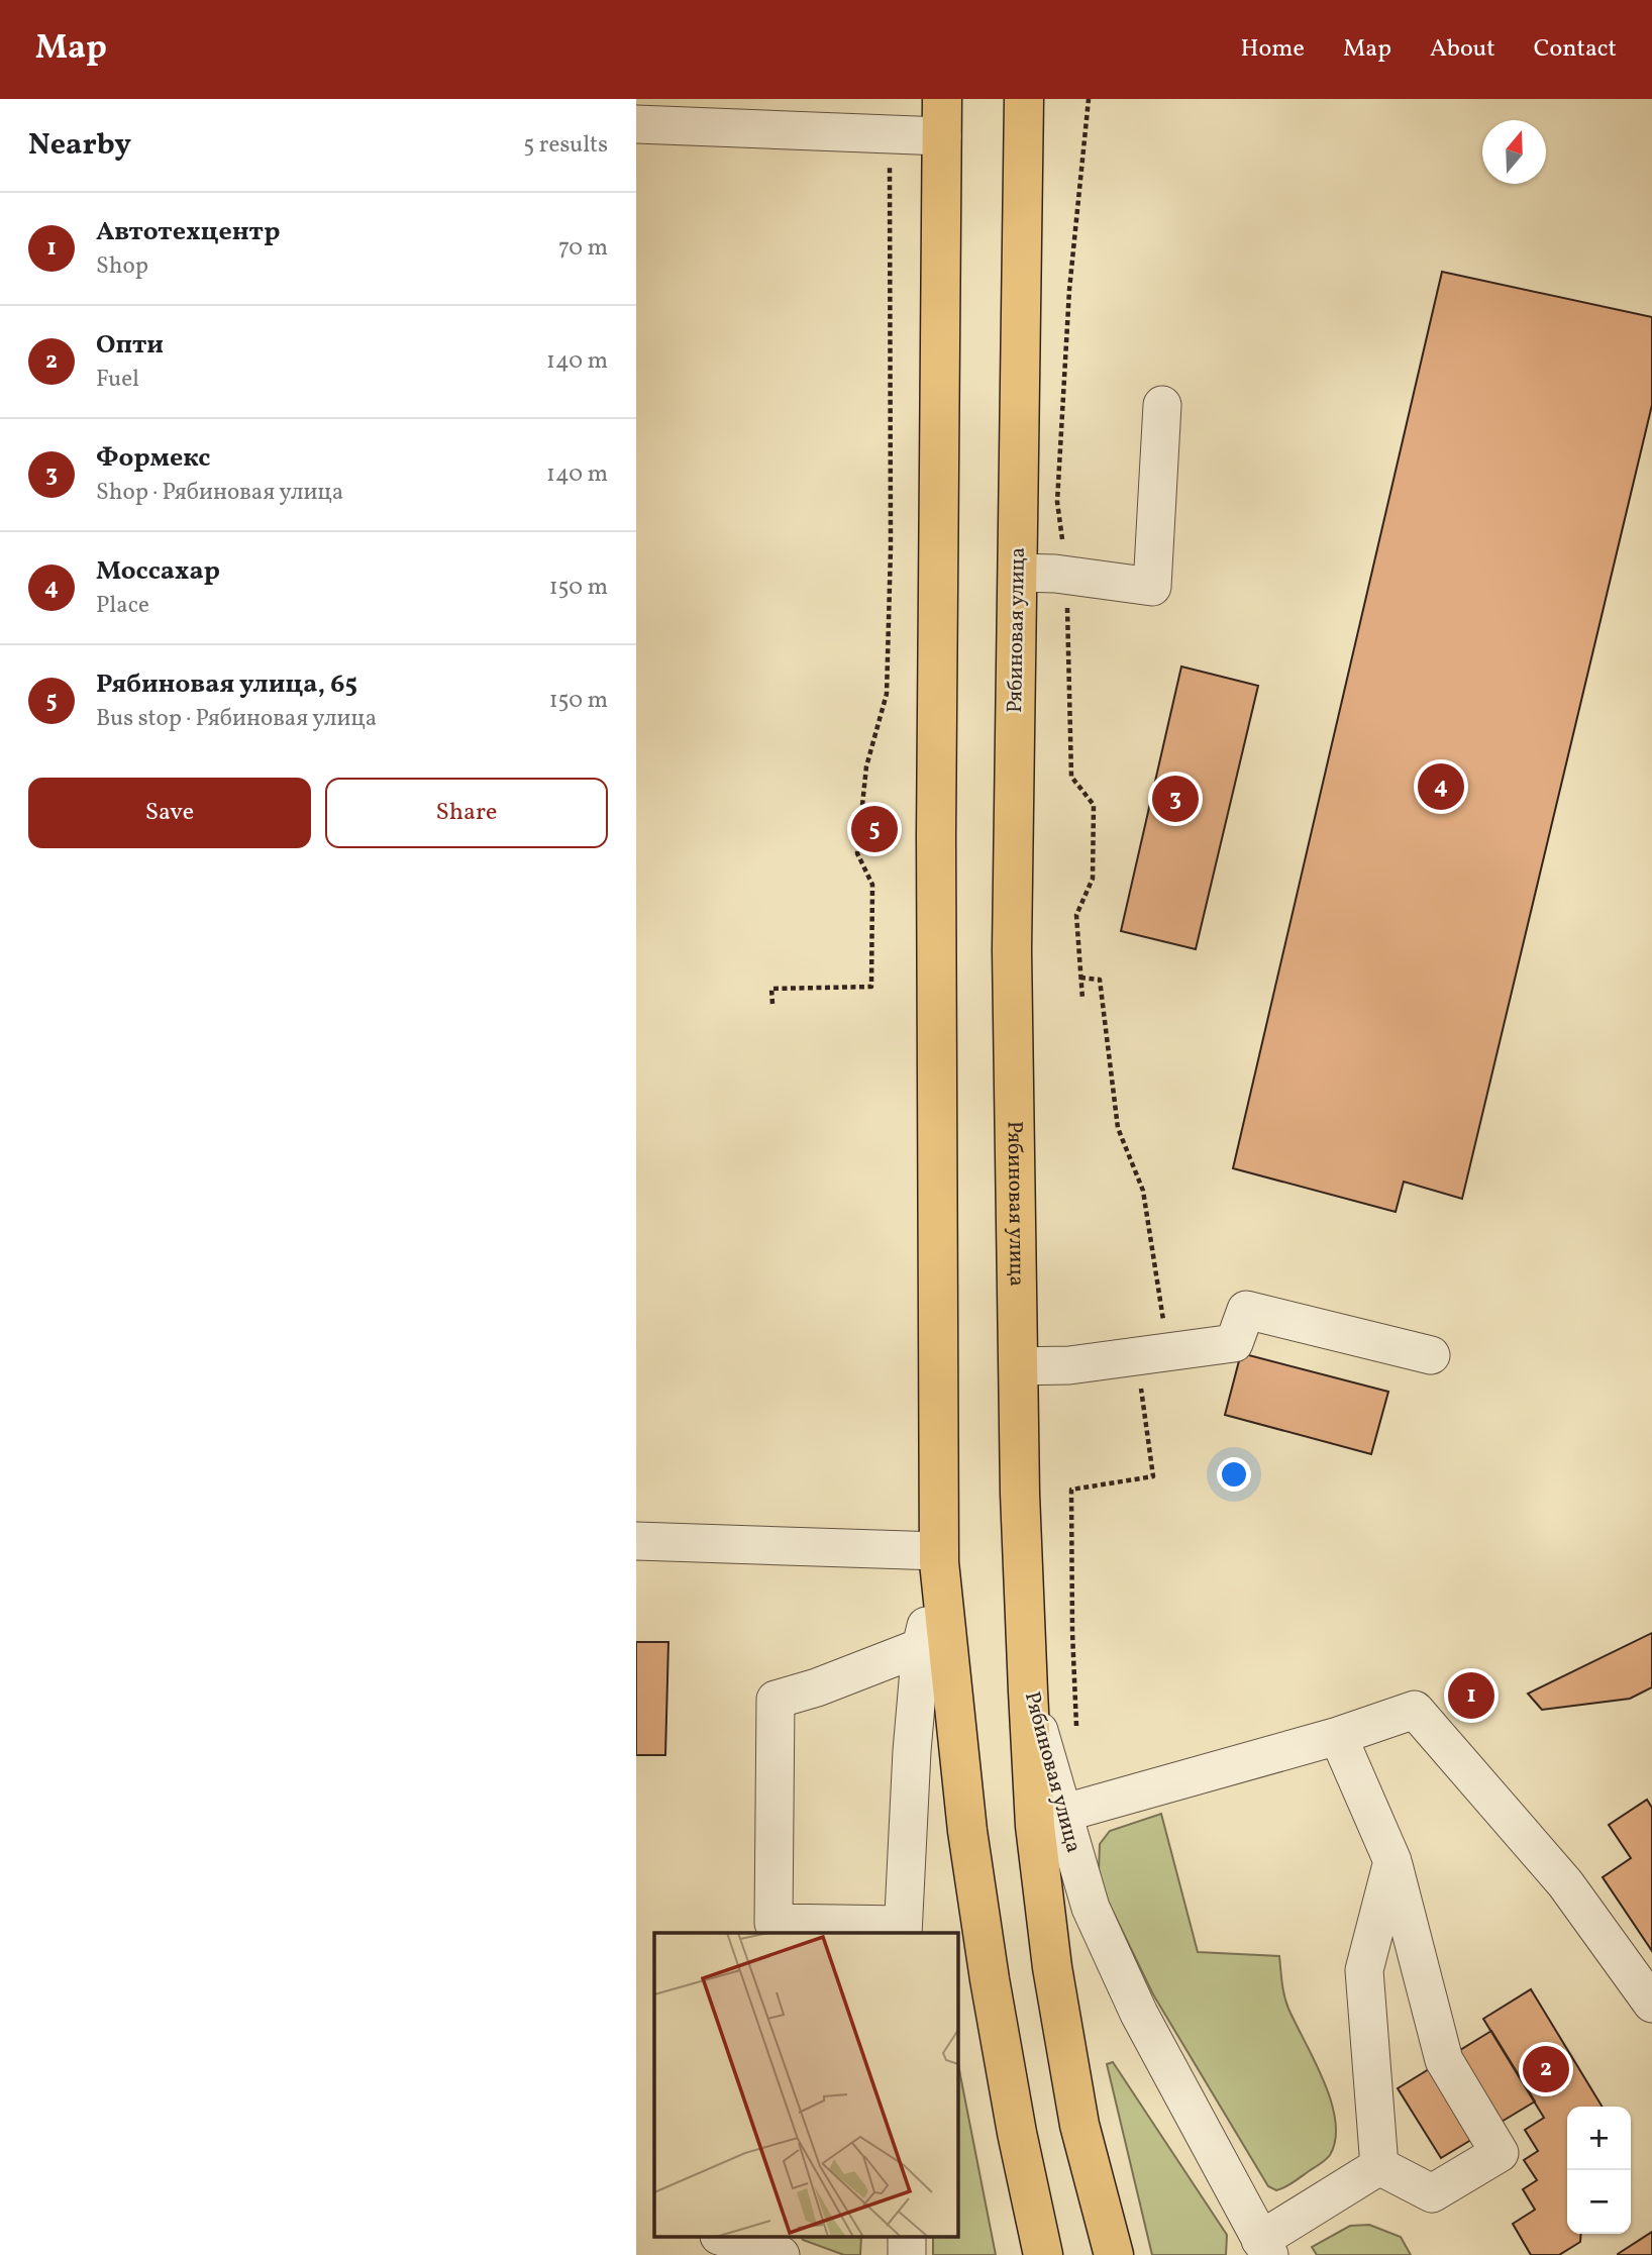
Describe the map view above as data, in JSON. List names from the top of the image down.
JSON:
{
  "streets": {
    "main road": ["Рябиновая улица"]
  },
  "north": "top",
  "page": {
    "header": "Map",
    "nav": [
      "Home",
      "Map",
      "About",
      "Contact"
    ],
    "heading": ["Nearby", "5 results"],
    "list": [
      {
        "mark": "1",
        "name": "Автотехцентр",
        "note": "Shop",
        "value": "70 m"
      },
      {
        "mark": "2",
        "name": "Опти",
        "note": "Fuel",
        "value": "140 m"
      },
      {
        "mark": "3",
        "name": "Формекс",
        "note": "Shop · Рябиновая улица",
        "value": "140 m"
      },
      {
        "mark": "4",
        "name": "Моссахар",
        "note": "Place",
        "value": "150 m"
      },
      {
        "mark": "5",
        "name": "Рябиновая улица, 65",
        "note": "Bus stop · Рябиновая улица",
        "value": "150 m"
      }
    ],
    "buttons": ["Save", "Share"],
    "pins": [
      "4",
      "3",
      "5",
      "1",
      "2"
    ],
    "map_buttons": ["+", "−"]
  }
}
